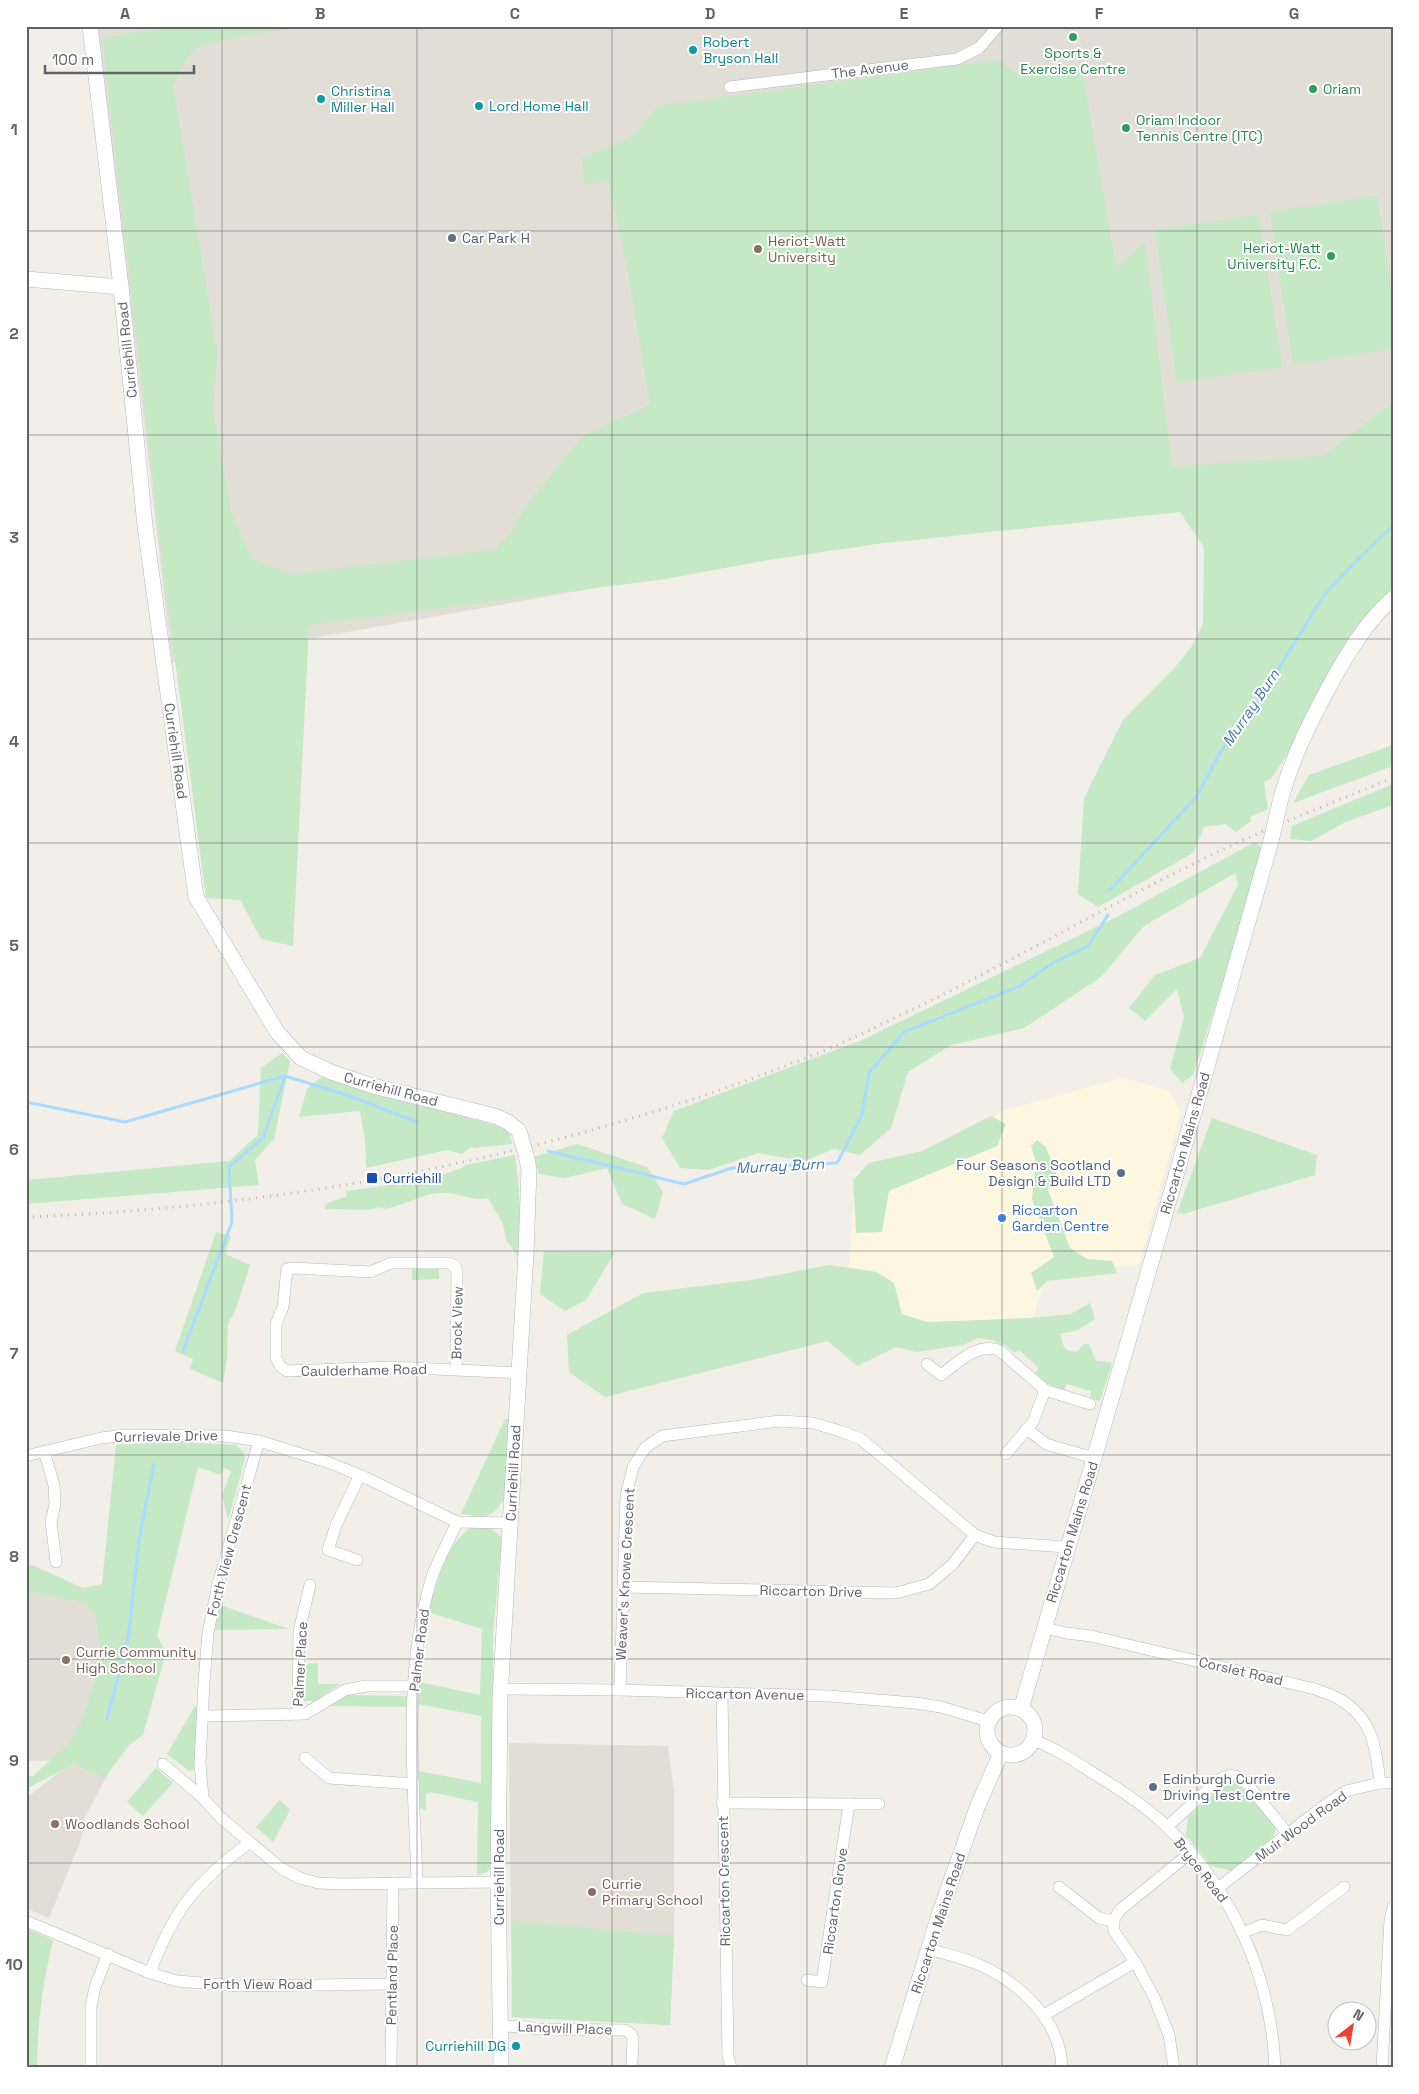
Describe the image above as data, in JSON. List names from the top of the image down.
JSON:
{
  "streets": {
    "street": [
      "The Avenue",
      "Curriehill Road",
      "Riccarton Mains Road",
      "Brock View",
      "Caulderhame Road",
      "Currievale Drive",
      "Forth View Crescent",
      "Weaver's Knowe Crescent",
      "Riccarton Drive",
      "Palmer Road",
      "Palmer Place",
      "Corslet Road",
      "Riccarton Avenue",
      "Muir Wood Road",
      "Bryce Road",
      "Riccarton Crescent",
      "Riccarton Grove",
      "Pentland Place",
      "Forth View Road",
      "Langwill Place"
    ]
  },
  "crossings": [
    ["Curriehill Road", "Caulderhame Road"],
    ["Curriehill Road", "Riccarton Avenue"],
    ["Curriehill Road", "Langwill Place"],
    ["Riccarton Mains Road", "Weaver's Knowe Crescent"],
    ["Riccarton Mains Road", "Corslet Road"],
    ["Riccarton Mains Road", "Riccarton Avenue"],
    ["Riccarton Mains Road", "Bryce Road"],
    ["Brock View", "Caulderhame Road"],
    ["Currievale Drive", "Forth View Crescent"],
    ["Forth View Crescent", "Palmer Place"],
    ["Weaver's Knowe Crescent", "Riccarton Drive"],
    ["Weaver's Knowe Crescent", "Riccarton Avenue"],
    ["Palmer Road", "Palmer Place"],
    ["Corslet Road", "Muir Wood Road"],
    ["Riccarton Avenue", "Bryce Road"],
    ["Riccarton Avenue", "Riccarton Crescent"],
    ["Muir Wood Road", "Bryce Road"],
    ["Pentland Place", "Forth View Road"]
  ],
  "water": ["Murray Burn"],
  "places": {
    "other": [
      "Sports & Exercise Centre",
      "Robert Bryson Hall",
      "Oriam",
      "Christina Miller Hall",
      "Lord Home Hall",
      "Oriam Indoor Tennis Centre (ITC)",
      "Car Park H",
      "Heriot-Watt University",
      "Heriot-Watt University F.C.",
      "Four Seasons Scotland Design & Build LTD",
      "Riccarton Garden Centre",
      "Currie Community High School",
      "Edinburgh Currie Driving Test Centre",
      "Woodlands School",
      "Currie Primary School",
      "Curriehill DG"
    ],
    "transit": ["Curriehill"]
  },
  "scale_bar": "100 m",
  "north": "top right",
  "grid": {
    "columns": [
      "A",
      "B",
      "C",
      "D",
      "E",
      "F",
      "G"
    ],
    "rows": [
      "1",
      "2",
      "3",
      "4",
      "5",
      "6",
      "7",
      "8",
      "9",
      "10"
    ]
  }
}
